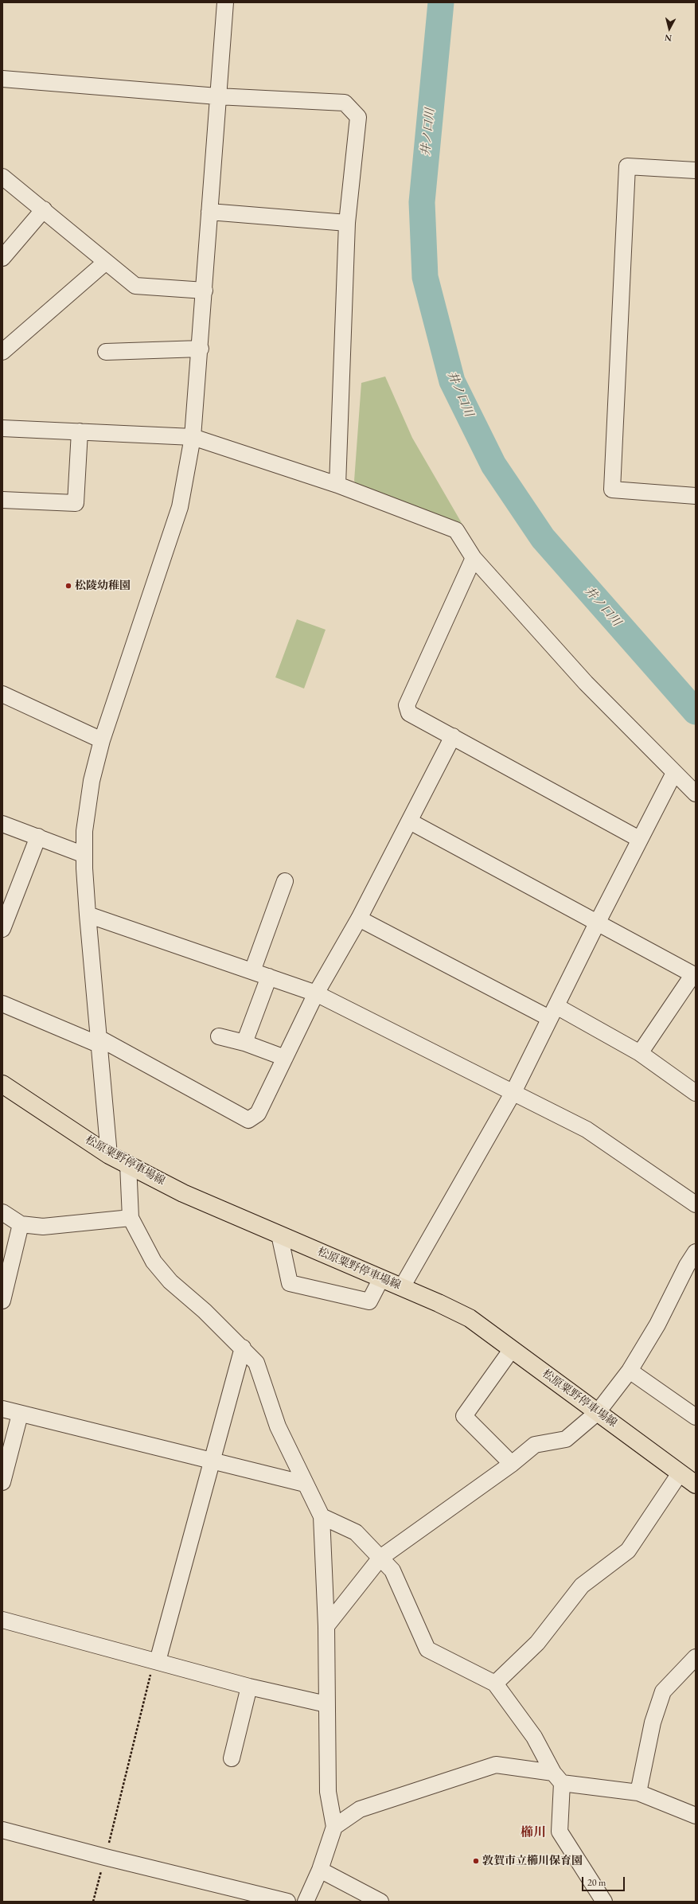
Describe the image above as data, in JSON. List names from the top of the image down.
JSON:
{
  "streets": {
    "main road": ["松原粟野停車場線"]
  },
  "districts": ["櫛川"],
  "water": ["井ノ口川"],
  "places": ["松陵幼稚園", "敦賀市立櫛川保育園"],
  "scale_bar": "20 m",
  "north": "bottom"
}
